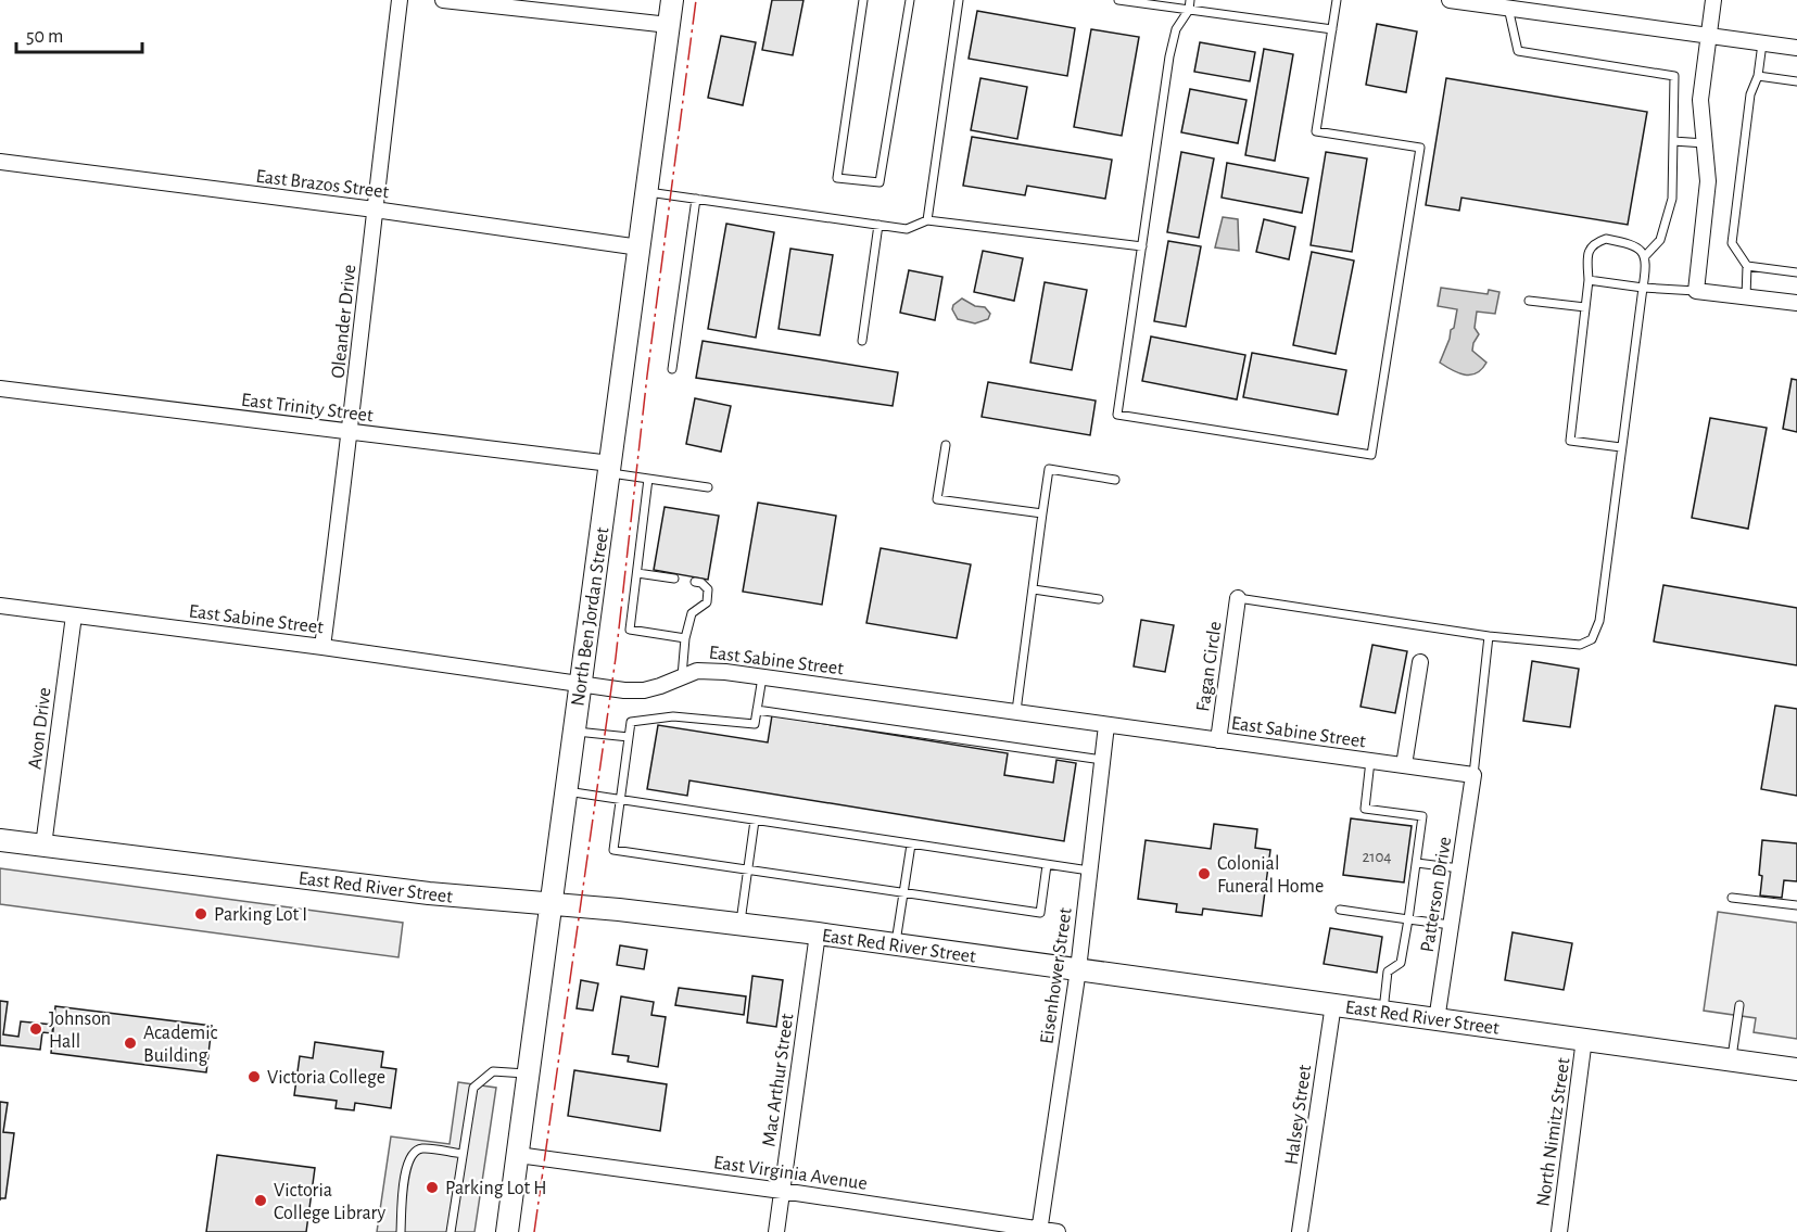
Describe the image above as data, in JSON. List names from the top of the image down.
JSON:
{
  "streets": {
    "street": [
      "East Brazos Street",
      "Oleander Drive",
      "East Trinity Street",
      "North Ben Jordan Street",
      "East Sabine Street",
      "Fagan Circle",
      "Avon Drive",
      "East Red River Street",
      "Patterson Drive",
      "Eisenhower Street",
      "Mac Arthur Street",
      "Halsey Street",
      "North Nimitz Street",
      "East Virginia Avenue"
    ]
  },
  "crossings": [
    ["East Brazos Street", "Oleander Drive"],
    ["East Brazos Street", "North Ben Jordan Street"],
    ["Oleander Drive", "East Trinity Street"],
    ["Oleander Drive", "East Sabine Street"],
    ["East Trinity Street", "North Ben Jordan Street"],
    ["North Ben Jordan Street", "East Sabine Street"],
    ["North Ben Jordan Street", "East Red River Street"],
    ["North Ben Jordan Street", "East Virginia Avenue"],
    ["East Sabine Street", "Fagan Circle"],
    ["East Sabine Street", "Avon Drive"],
    ["East Sabine Street", "Patterson Drive"],
    ["East Sabine Street", "Eisenhower Street"],
    ["Avon Drive", "East Red River Street"],
    ["East Red River Street", "Patterson Drive"],
    ["East Red River Street", "Eisenhower Street"],
    ["East Red River Street", "Mac Arthur Street"],
    ["East Red River Street", "Halsey Street"],
    ["East Red River Street", "North Nimitz Street"],
    ["Eisenhower Street", "East Virginia Avenue"],
    ["Mac Arthur Street", "East Virginia Avenue"]
  ],
  "places": [
    "Colonial Funeral Home",
    "Parking Lot I",
    "Johnson Hall",
    "Academic Building",
    "Victoria College",
    "Parking Lot H",
    "Victoria College Library"
  ],
  "house_numbers": ["2104"],
  "scale_bar": "50 m"
}
